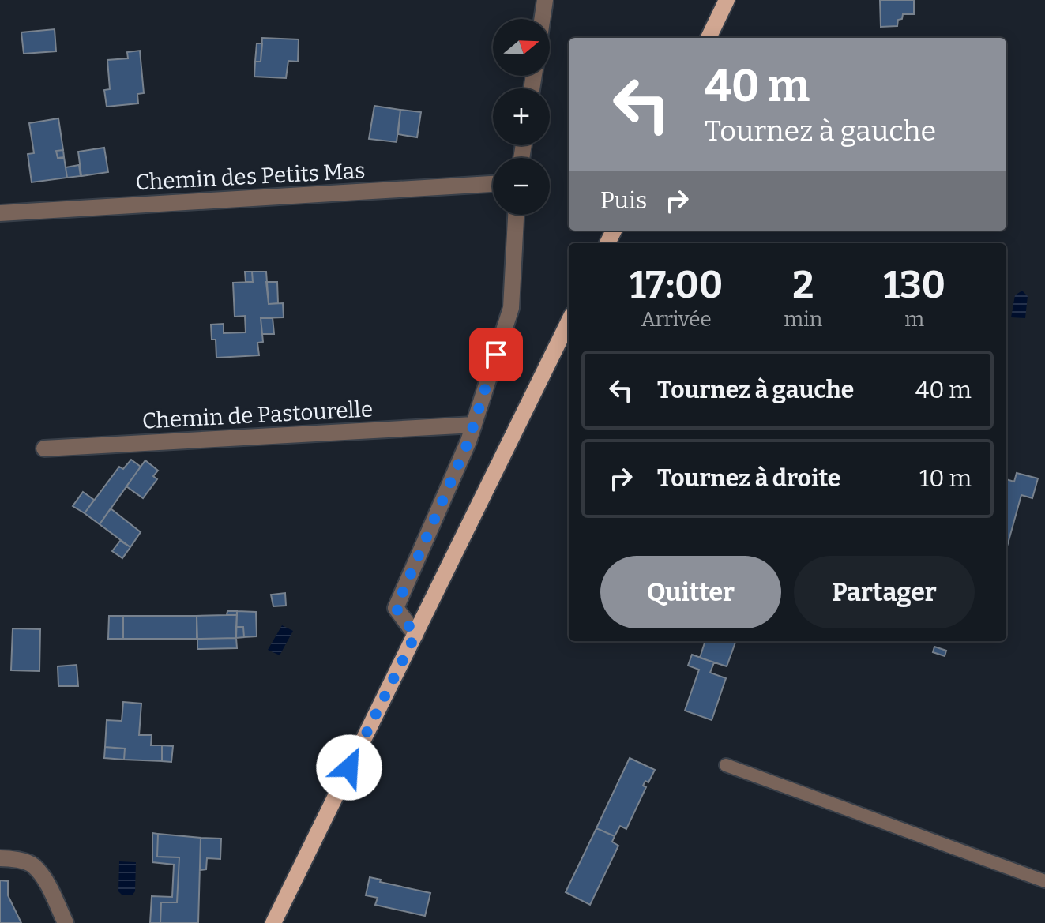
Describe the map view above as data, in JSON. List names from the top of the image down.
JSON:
{
  "streets": {
    "street": ["Chemin des Petits Mas", "Chemin de Pastourelle"]
  },
  "north": "right",
  "page": {
    "map_buttons": ["+", "−"],
    "turn": ["40 m", "Tournez à gauche"],
    "then": "Puis",
    "eta": [
      "17:00",
      "Arrivée",
      "2",
      "min",
      "130",
      "m"
    ],
    "list": [
      {
        "name": "Tournez à gauche",
        "value": "40 m"
      },
      {
        "name": "Tournez à droite",
        "value": "10 m"
      }
    ],
    "buttons": ["Quitter", "Partager"]
  }
}
